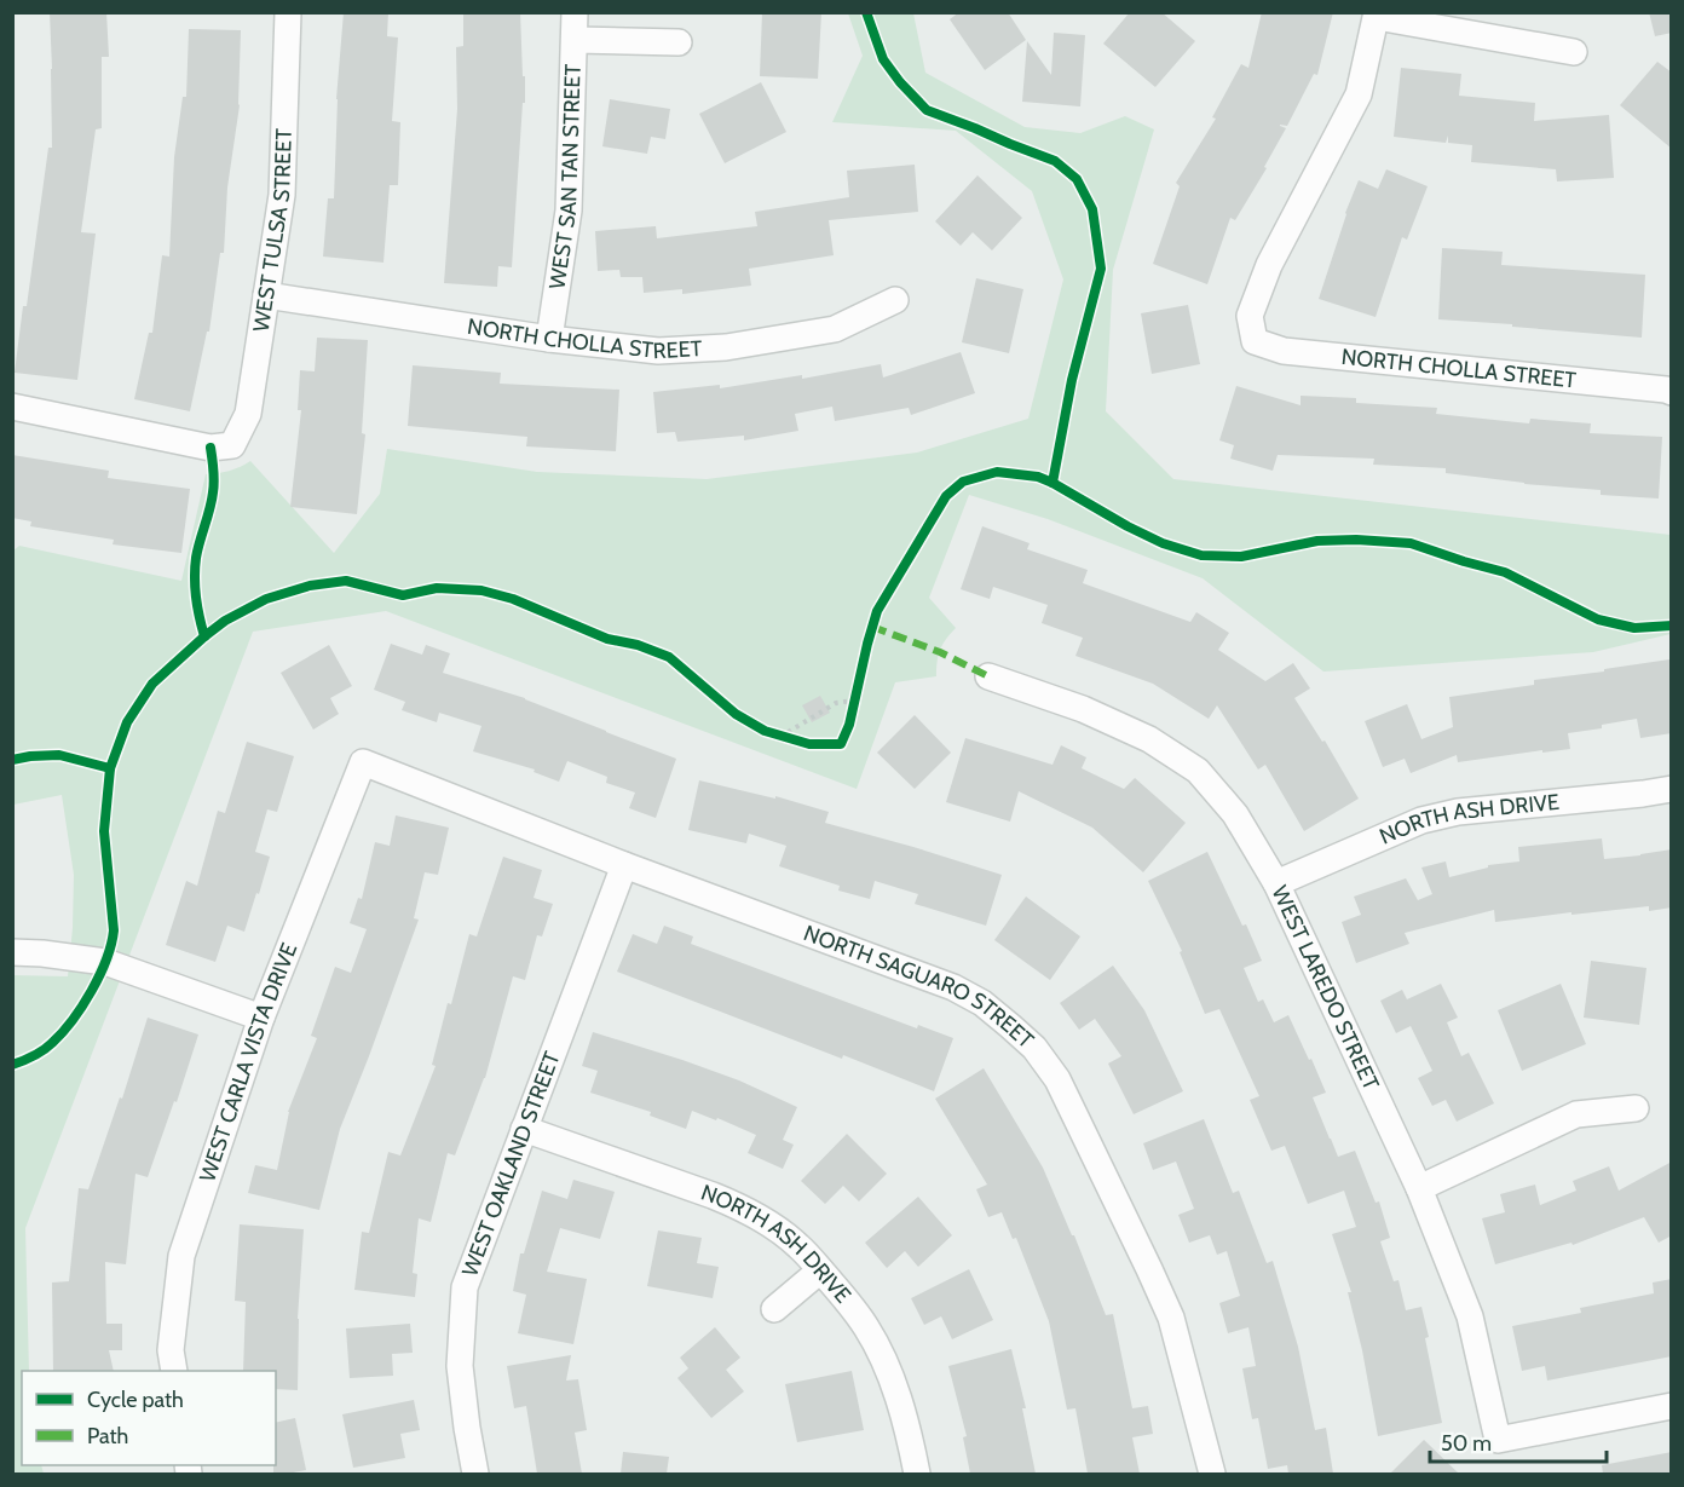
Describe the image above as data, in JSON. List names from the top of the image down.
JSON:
{
  "streets": {
    "street": [
      "WEST SAN TAN STREET",
      "WEST TULSA STREET",
      "NORTH CHOLLA STREET",
      "NORTH ASH DRIVE",
      "WEST LAREDO STREET",
      "NORTH SAGUARO STREET",
      "WEST CARLA VISTA DRIVE",
      "WEST OAKLAND STREET"
    ]
  },
  "crossings": [
    ["WEST SAN TAN STREET", "NORTH CHOLLA STREET"],
    ["WEST TULSA STREET", "NORTH CHOLLA STREET"],
    ["NORTH ASH DRIVE", "WEST LAREDO STREET"],
    ["NORTH ASH DRIVE", "WEST OAKLAND STREET"],
    ["NORTH SAGUARO STREET", "WEST CARLA VISTA DRIVE"],
    ["NORTH SAGUARO STREET", "WEST OAKLAND STREET"]
  ],
  "legend": ["Cycle path", "Path"],
  "scale_bar": "50 m"
}
